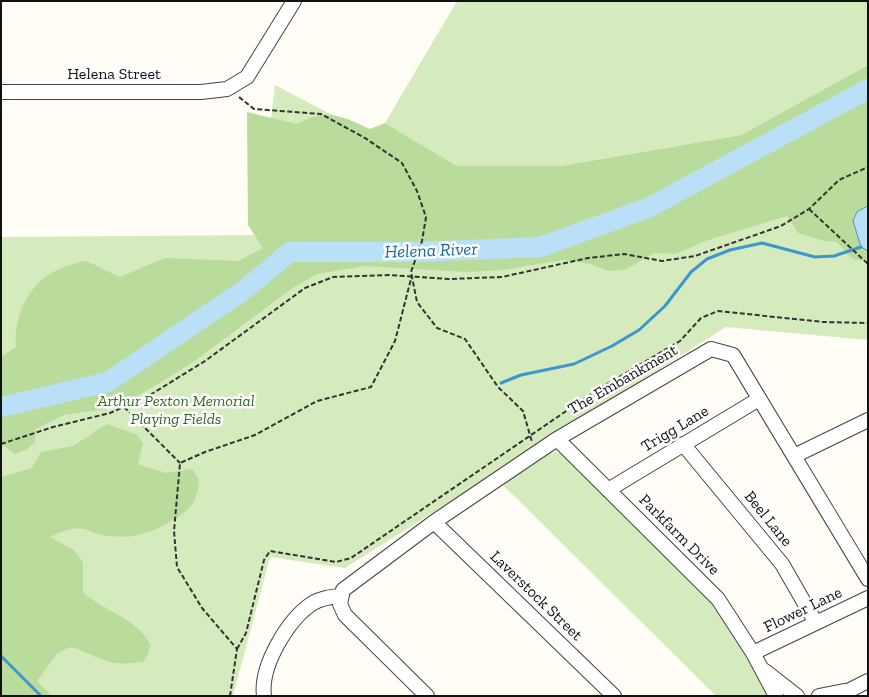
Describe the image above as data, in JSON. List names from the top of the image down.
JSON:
{
  "streets": {
    "street": [
      "Helena Street",
      "The Embankment",
      "Trigg Lane",
      "Beel Lane",
      "Parkfarm Drive",
      "Laverstock Street",
      "Flower Lane"
    ]
  },
  "crossings": [
    ["The Embankment", "Trigg Lane"],
    ["The Embankment", "Parkfarm Drive"],
    ["The Embankment", "Laverstock Street"],
    ["Trigg Lane", "Beel Lane"],
    ["Trigg Lane", "Parkfarm Drive"],
    ["Beel Lane", "Flower Lane"],
    ["Parkfarm Drive", "Flower Lane"]
  ],
  "water": ["Helena River"],
  "parks": ["Arthur Pexton Memorial Playing Fields"]
}
